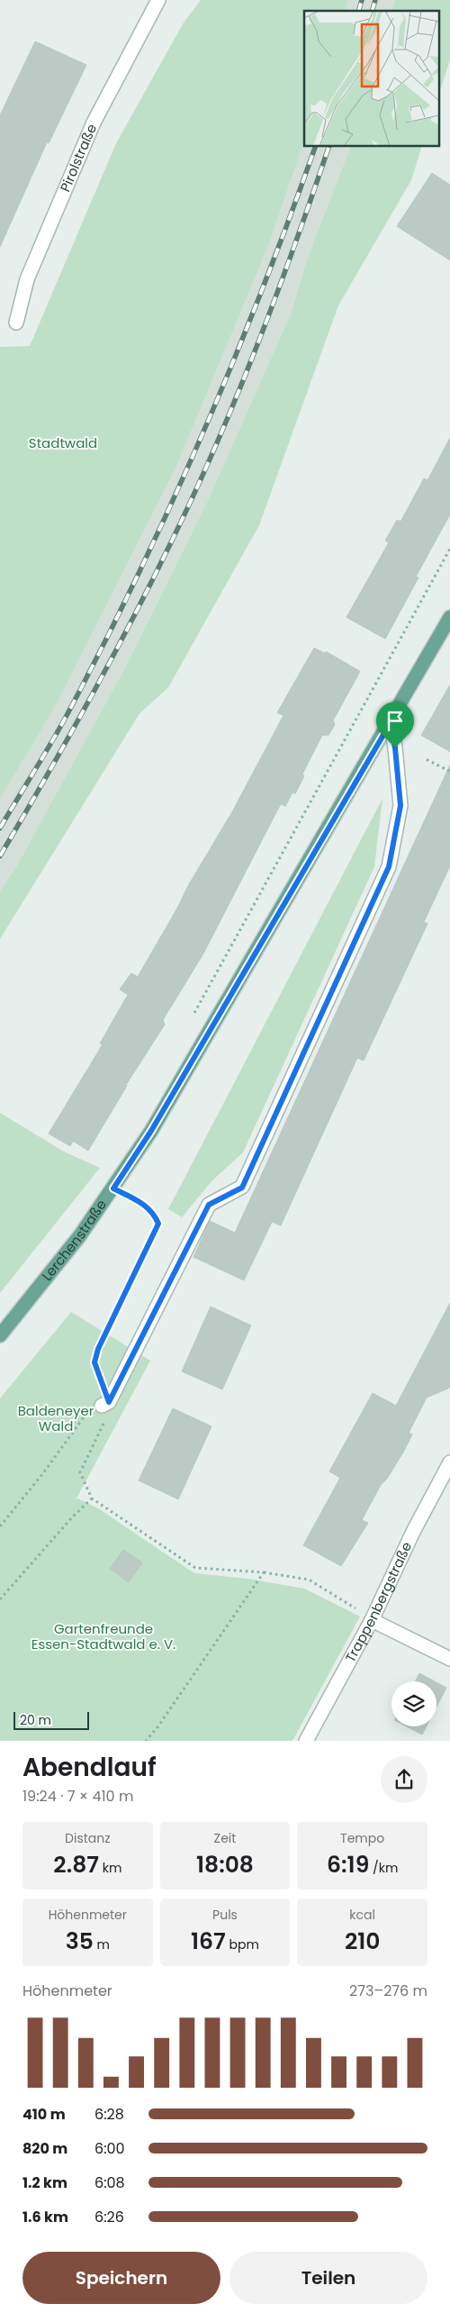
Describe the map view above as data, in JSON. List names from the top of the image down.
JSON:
{
  "streets": {
    "main road": ["Lerchenstraße"],
    "street": ["Pirolstraße", "Trappenbergstraße"]
  },
  "parks": ["Stadtwald", "Baldeneyer Wald", "Gartenfreunde Essen-Stadtwald e. V."],
  "scale_bar": "20 m",
  "page": {
    "scale": "20 m",
    "heading": ["Abendlauf", "19:24 · 7 × 410 m"],
    "stats": [
      ["Distanz", "2.87 km"],
      ["Zeit", "18:08"],
      ["Tempo", "6:19 /km"],
      ["Höhenmeter", "35 m"],
      ["Puls", "167 bpm"],
      ["kcal", "210"]
    ],
    "chart": ["Höhenmeter", "273–276 m"],
    "list": [
      {
        "name": "410 m",
        "note": "6:28"
      },
      {
        "name": "820 m",
        "note": "6:00"
      },
      {
        "name": "1.2 km",
        "note": "6:08"
      },
      {
        "name": "1.6 km",
        "note": "6:26"
      }
    ],
    "buttons": ["Speichern", "Teilen"]
  }
}
